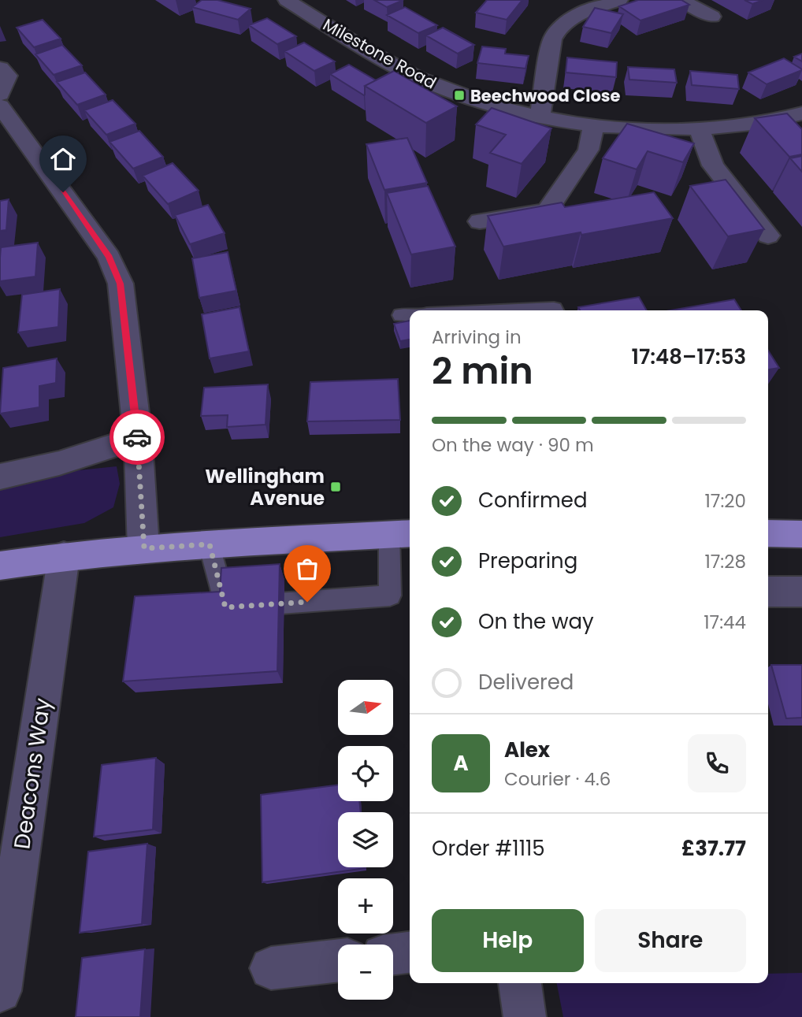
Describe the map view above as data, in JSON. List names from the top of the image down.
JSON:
{
  "streets": {
    "street": ["Milestone Road", "Deacons Way"]
  },
  "places": {
    "transit": ["Beechwood Close", "Wellingham Avenue"]
  },
  "north": "right",
  "page": {
    "heading": ["2 min", "Arriving in", "17:48–17:53"],
    "panel": [
      "Alex",
      "Courier · 4.6",
      "Order #1115",
      "£37.77"
    ],
    "bar": "On the way · 90 m",
    "list": [
      ["Confirmed", "17:20"],
      ["Preparing", "17:28"],
      ["On the way", "17:44"],
      "Delivered"
    ],
    "map_buttons": ["+", "−"],
    "round": "A",
    "buttons": ["Help", "Share"]
  }
}
